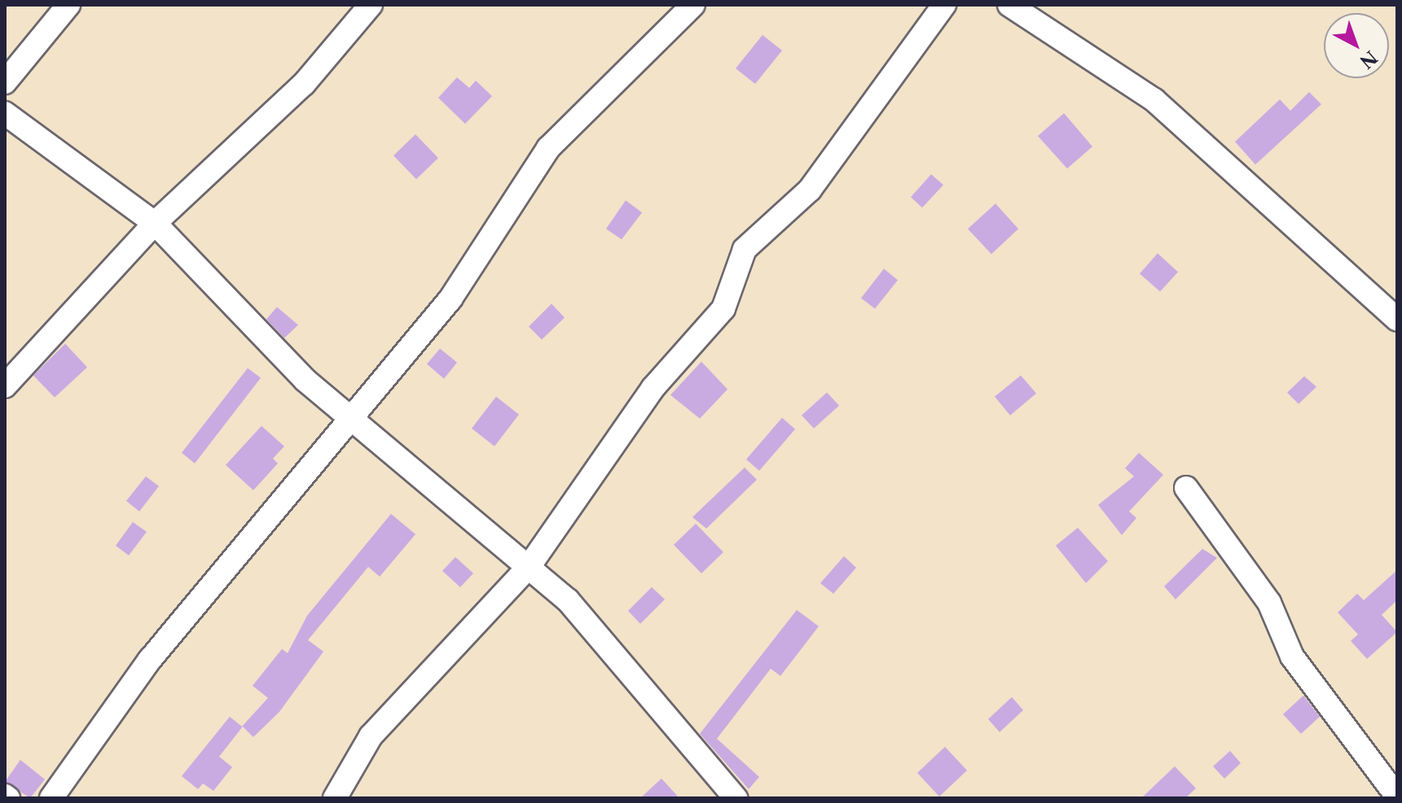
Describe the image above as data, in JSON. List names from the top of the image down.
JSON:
{
  "north": "bottom right"
}
